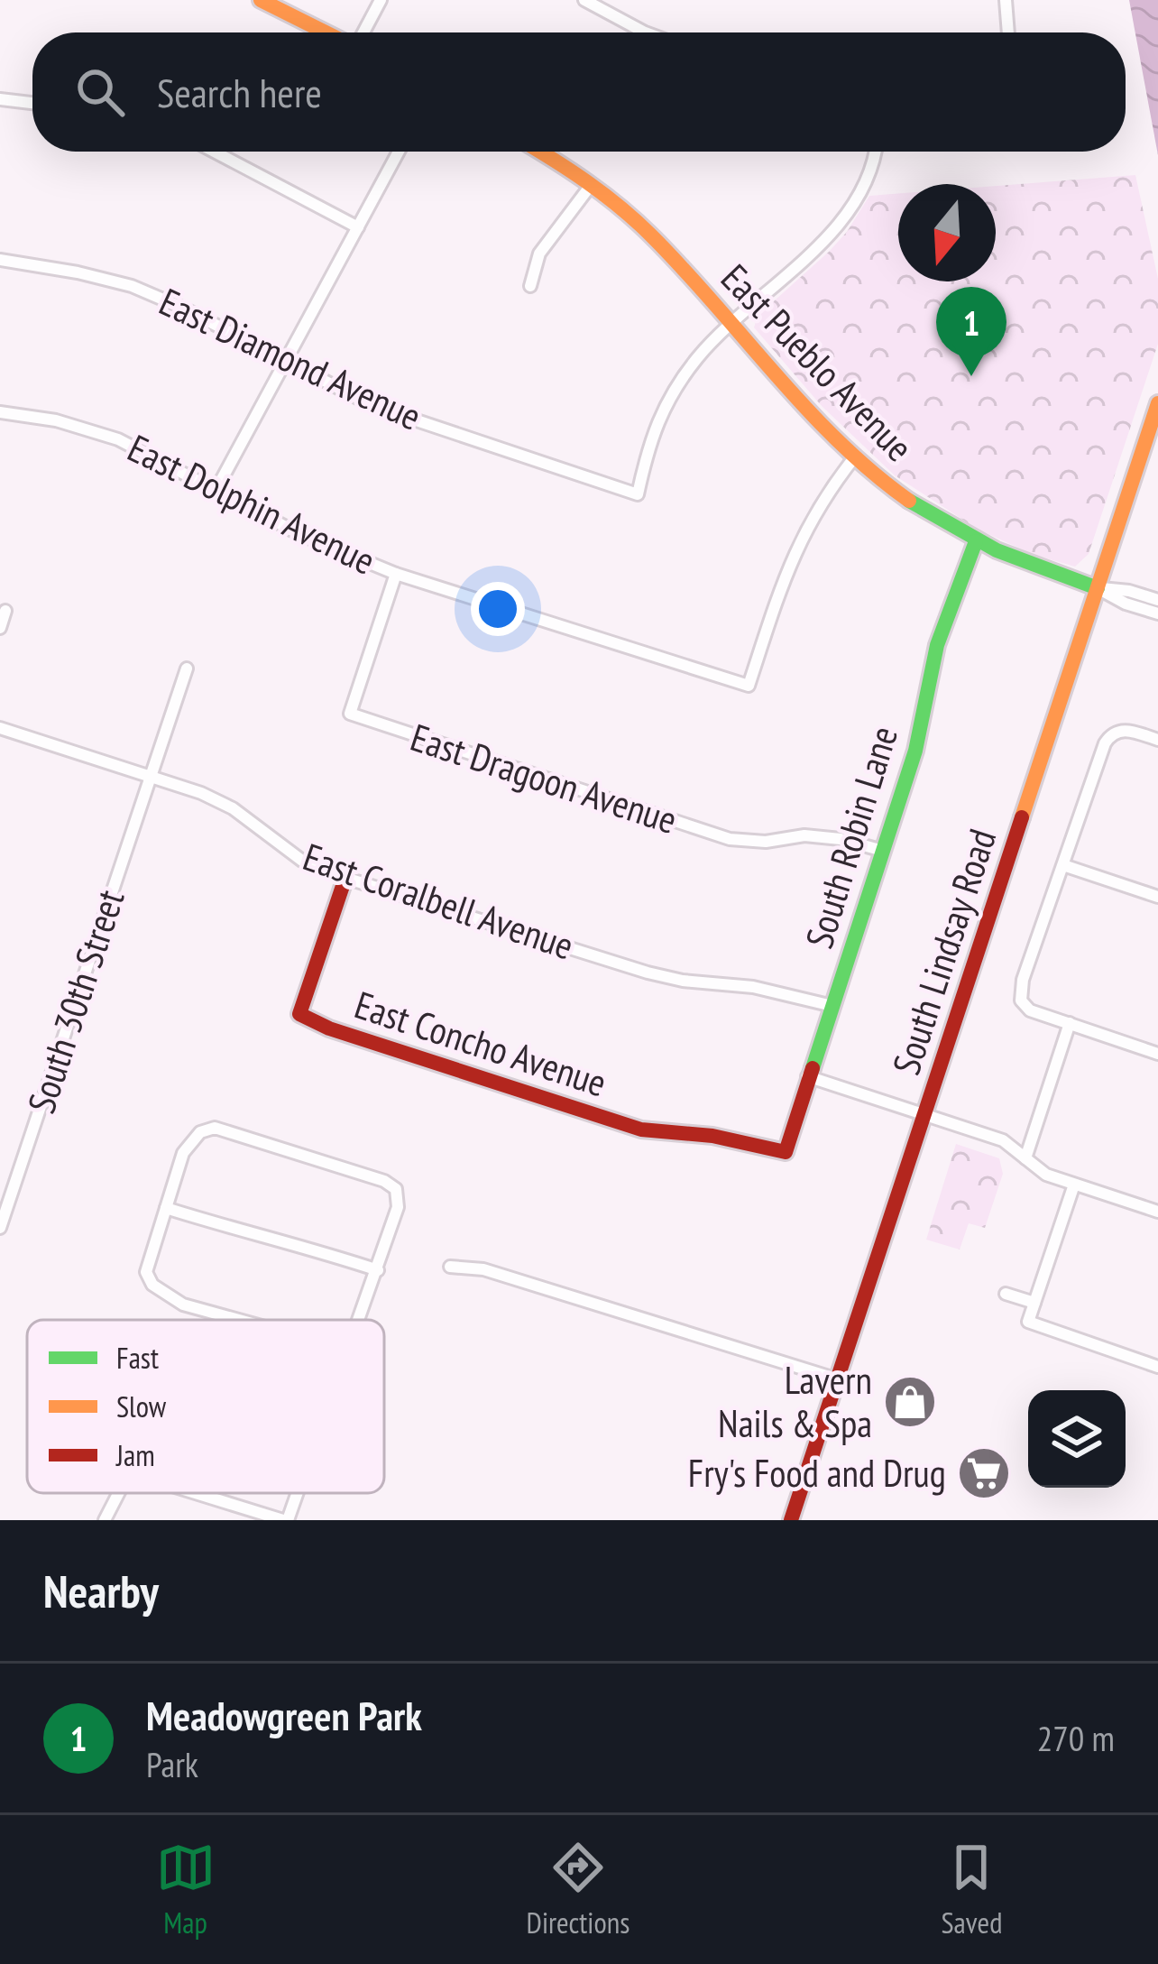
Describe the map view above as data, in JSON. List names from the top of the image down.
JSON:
{
  "streets": {
    "street": [
      "East Diamond Avenue",
      "East Pueblo Avenue",
      "East Dolphin Avenue",
      "East Dragoon Avenue",
      "South Robin Lane",
      "East Coralbell Avenue",
      "South Lindsay Road",
      "South 30th Street",
      "East Concho Avenue"
    ]
  },
  "crossings": [
    ["East Diamond Avenue", "East Pueblo Avenue"],
    ["East Pueblo Avenue", "East Dolphin Avenue"],
    ["East Pueblo Avenue", "South Robin Lane"],
    ["East Pueblo Avenue", "South Lindsay Road"],
    ["East Dolphin Avenue", "East Dragoon Avenue"],
    ["East Dragoon Avenue", "South Robin Lane"],
    ["South Robin Lane", "East Coralbell Avenue"],
    ["South Robin Lane", "East Concho Avenue"],
    ["East Coralbell Avenue", "South 30th Street"],
    ["East Coralbell Avenue", "East Concho Avenue"]
  ],
  "places": {
    "shop": ["Lavern Nails & Spa"],
    "supermarket": ["Fry's Food and Drug"]
  },
  "legend": ["Fast", "Slow", "Jam"],
  "north": "bottom",
  "page": {
    "search": "Search here",
    "pins": "1",
    "heading": "Nearby",
    "list": [
      {
        "mark": "1",
        "name": "Meadowgreen Park",
        "note": "Park",
        "value": "270 m"
      }
    ],
    "nav": ["Map", "Directions", "Saved"]
  }
}
